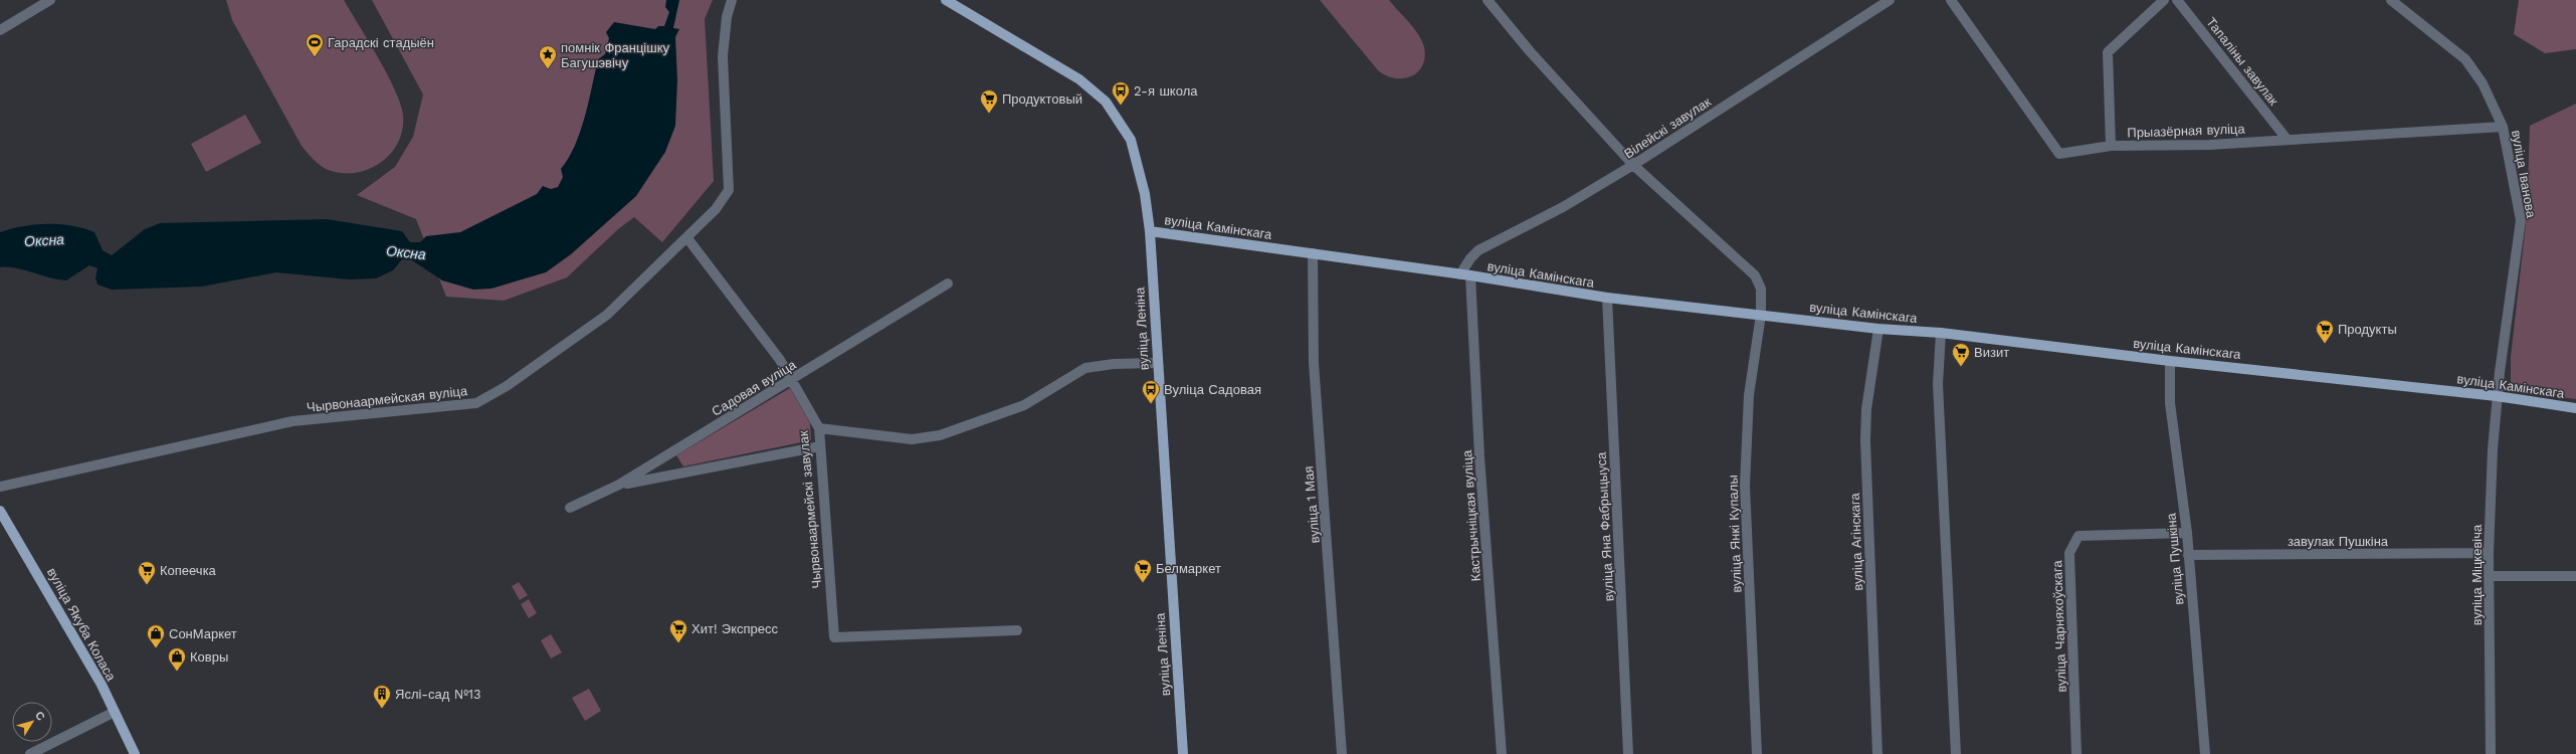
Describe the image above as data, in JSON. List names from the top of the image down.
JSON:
{
  "streets": {
    "main road": ["вуліца Камінскага", "вуліца Леніна", "вуліца Якуба Коласа"],
    "street": [
      "Тапаліны завулак",
      "Вілейскі завулак",
      "Прыазёрная вуліца",
      "вуліца Іванова",
      "Садовая вуліца",
      "Чырвонаармейская вуліца",
      "вуліца 1 Мая",
      "Чырвонаармейскі завулак",
      "Кастрычніцкая вуліца",
      "вуліца Яна Фабрыцыуса",
      "вуліца Янкі Купалы",
      "завулак Пушкіна",
      "вуліца Агінскага",
      "вуліца Пушкіна",
      "вуліца Міцкевіча",
      "вуліца Чарняхоўскага"
    ]
  },
  "crossings": [
    ["Тапаліны завулак", "Прыазёрная вуліца"],
    ["Вілейскі завулак", "вуліца Камінскага"],
    ["Вілейскі завулак", "Кастрычніцкая вуліца"],
    ["Вілейскі завулак", "вуліца Янкі Купалы"],
    ["Прыазёрная вуліца", "вуліца Іванова"],
    ["вуліца Іванова", "вуліца Камінскага"],
    ["вуліца Іванова", "вуліца Міцкевіча"],
    ["вуліца Камінскага", "вуліца Леніна"],
    ["вуліца Камінскага", "вуліца 1 Мая"],
    ["вуліца Камінскага", "Кастрычніцкая вуліца"],
    ["вуліца Камінскага", "вуліца Яна Фабрыцыуса"],
    ["вуліца Камінскага", "вуліца Янкі Купалы"],
    ["вуліца Камінскага", "вуліца Агінскага"],
    ["вуліца Камінскага", "вуліца Пушкіна"],
    ["вуліца Камінскага", "вуліца Міцкевіча"],
    ["Садовая вуліца", "Чырвонаармейскі завулак"],
    ["Чырвонаармейская вуліца", "Чырвонаармейскі завулак"],
    ["завулак Пушкіна", "вуліца Пушкіна"],
    ["завулак Пушкіна", "вуліца Міцкевіча"],
    ["вуліца Пушкіна", "вуліца Чарняхоўскага"]
  ],
  "water": ["Оксна"],
  "places": {
    "sports": ["Гарадскі стадыён"],
    "place": ["помнік Францішку Багушэвічу"],
    "bus stop": ["2-я школа", "Вуліца Садовая"],
    "supermarket": [
      "Продуктовый",
      "Продукты",
      "Визит",
      "Белмаркет",
      "Копеечка",
      "Хит! Экспресс"
    ],
    "shop": ["СонМаркет", "Ковры"],
    "building": ["Яслі-сад №13"]
  },
  "north": "top right"
}
